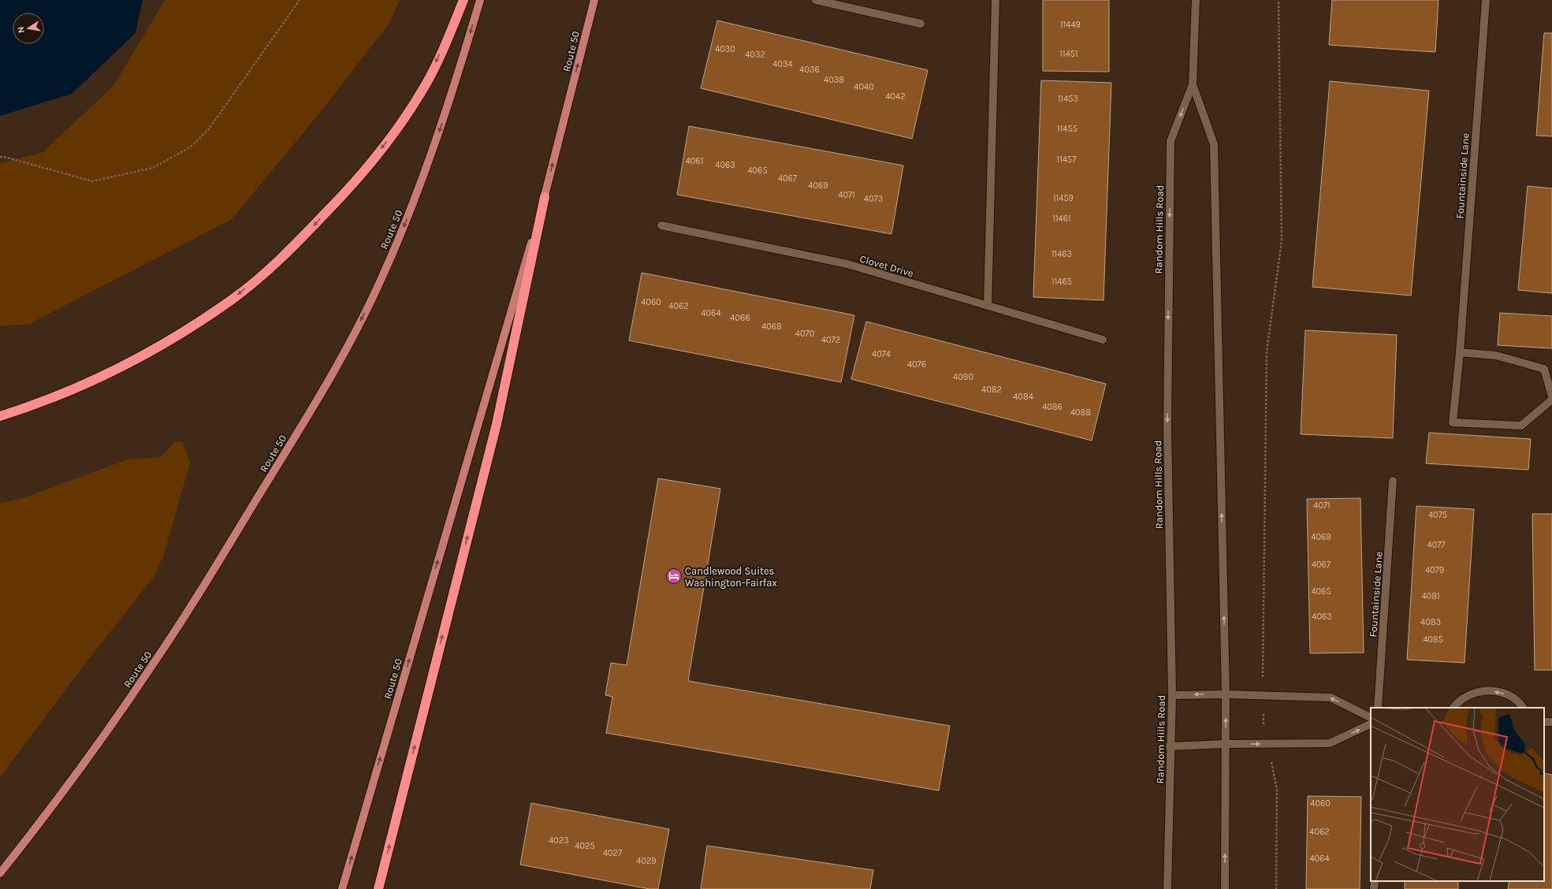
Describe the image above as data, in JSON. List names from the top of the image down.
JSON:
{
  "streets": {
    "main road": ["Route 50"],
    "street": ["Fountainside Lane", "Random Hills Road", "Clovet Drive"]
  },
  "places": {
    "hotel": ["Candlewood Suites Washington-Fairfax"]
  },
  "house_numbers": [
    "11449",
    "4030",
    "11451",
    "4032",
    "4034",
    "4036",
    "4038",
    "4040",
    "4042",
    "11453",
    "11455",
    "11457",
    "4061",
    "4063",
    "4065",
    "4067",
    "4069",
    "4071",
    "11459",
    "4073",
    "11461",
    "11463",
    "11465",
    "4060",
    "4062",
    "4064",
    "4066",
    "4068",
    "4070",
    "4072",
    "4074",
    "4076",
    "4080",
    "4082",
    "4084",
    "4086",
    "4088",
    "4071",
    "4075",
    "4069",
    "4077",
    "4067",
    "4079",
    "4065",
    "4081",
    "4063",
    "4083",
    "4085",
    "4060",
    "4062",
    "4023",
    "4025",
    "4027",
    "4064",
    "4029"
  ],
  "north": "left"
}
